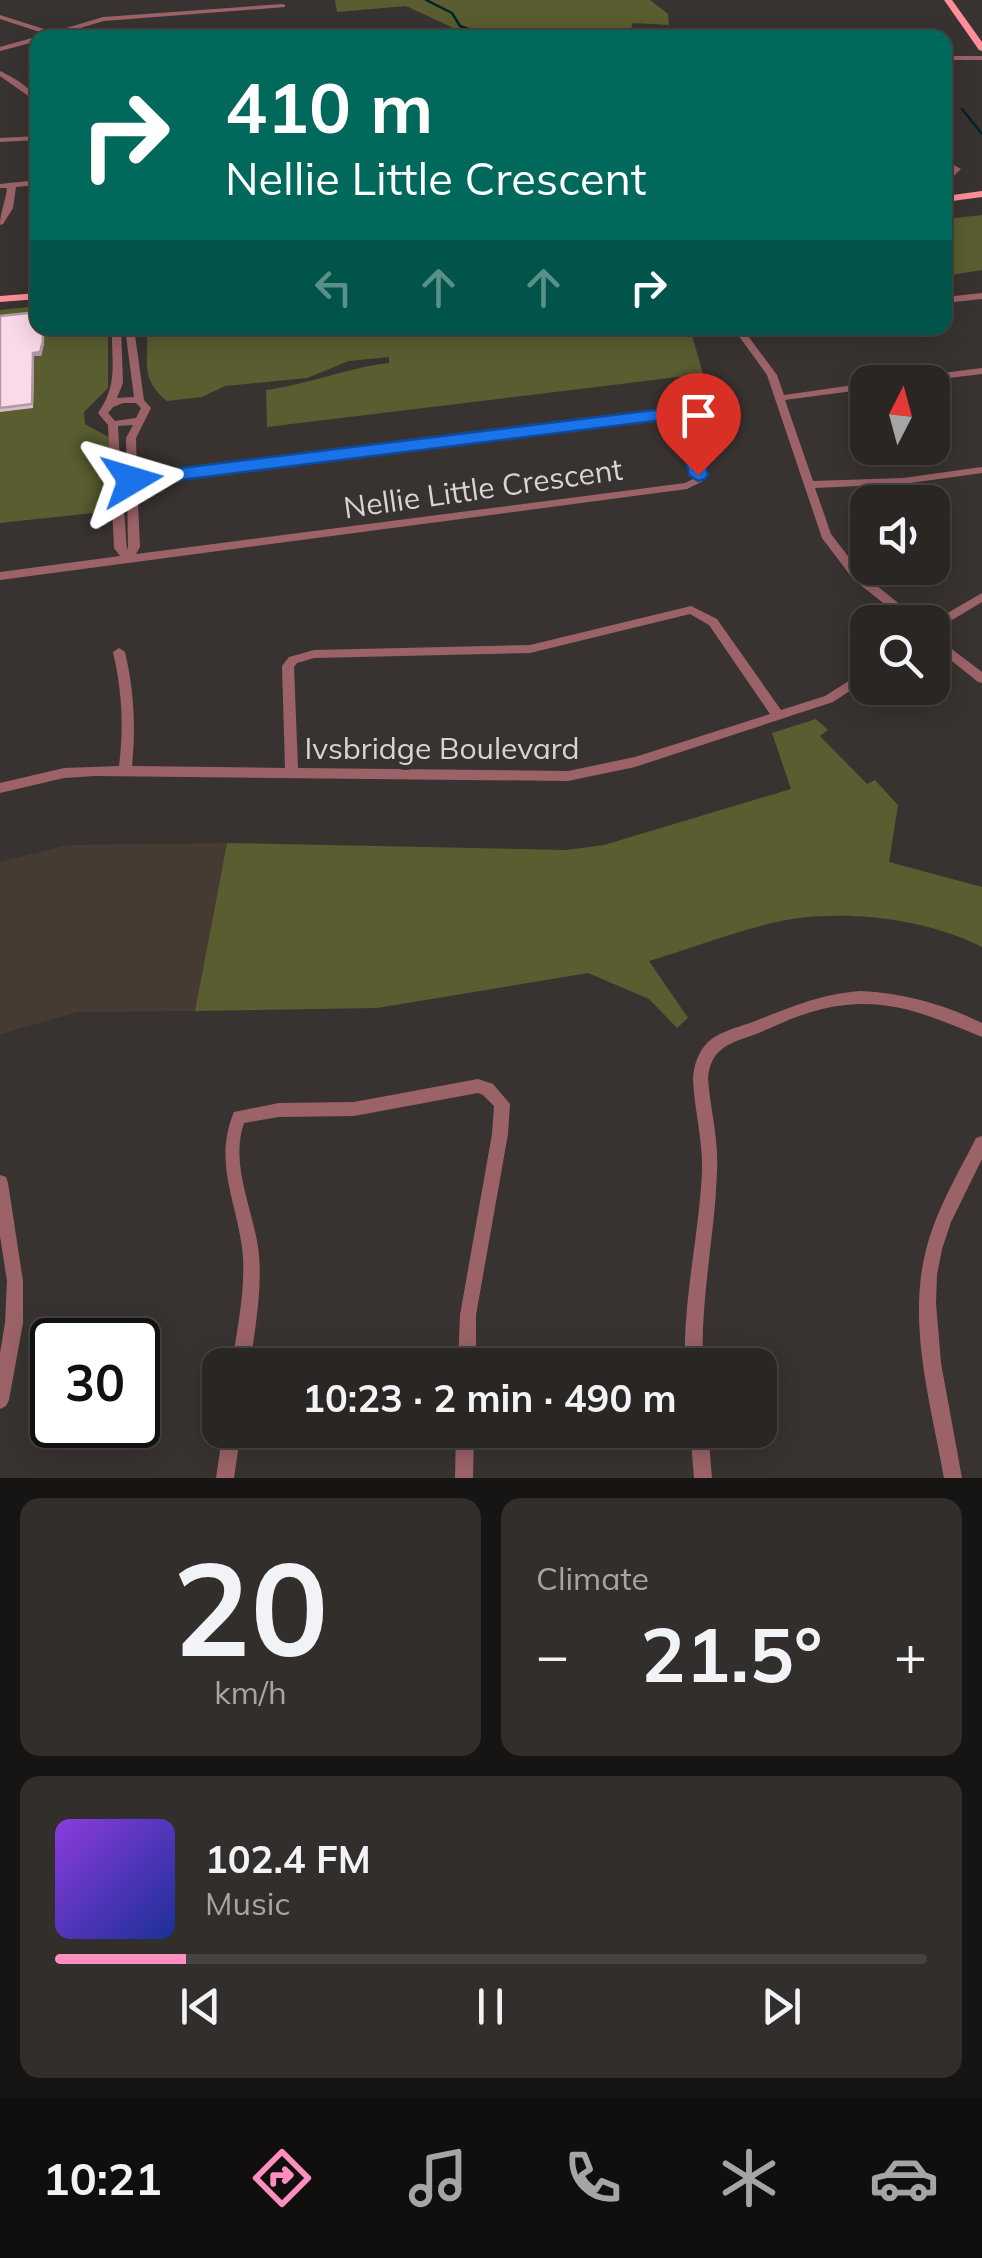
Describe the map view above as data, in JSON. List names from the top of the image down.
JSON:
{
  "streets": {
    "street": ["Nellie Little Crescent", "Ivsbridge Boulevard"]
  },
  "north": "top",
  "page": {
    "turn": ["410 m", "Nellie Little Crescent"],
    "limit": "30",
    "trip": "10:23 · 2 min · 490 m",
    "tile": [
      ["20", "km/h"],
      "Climate"
    ],
    "heat": ["−", "21.5°", "+"],
    "song": ["102.4 FM", "Music"],
    "tabs": "10:21"
  }
}
